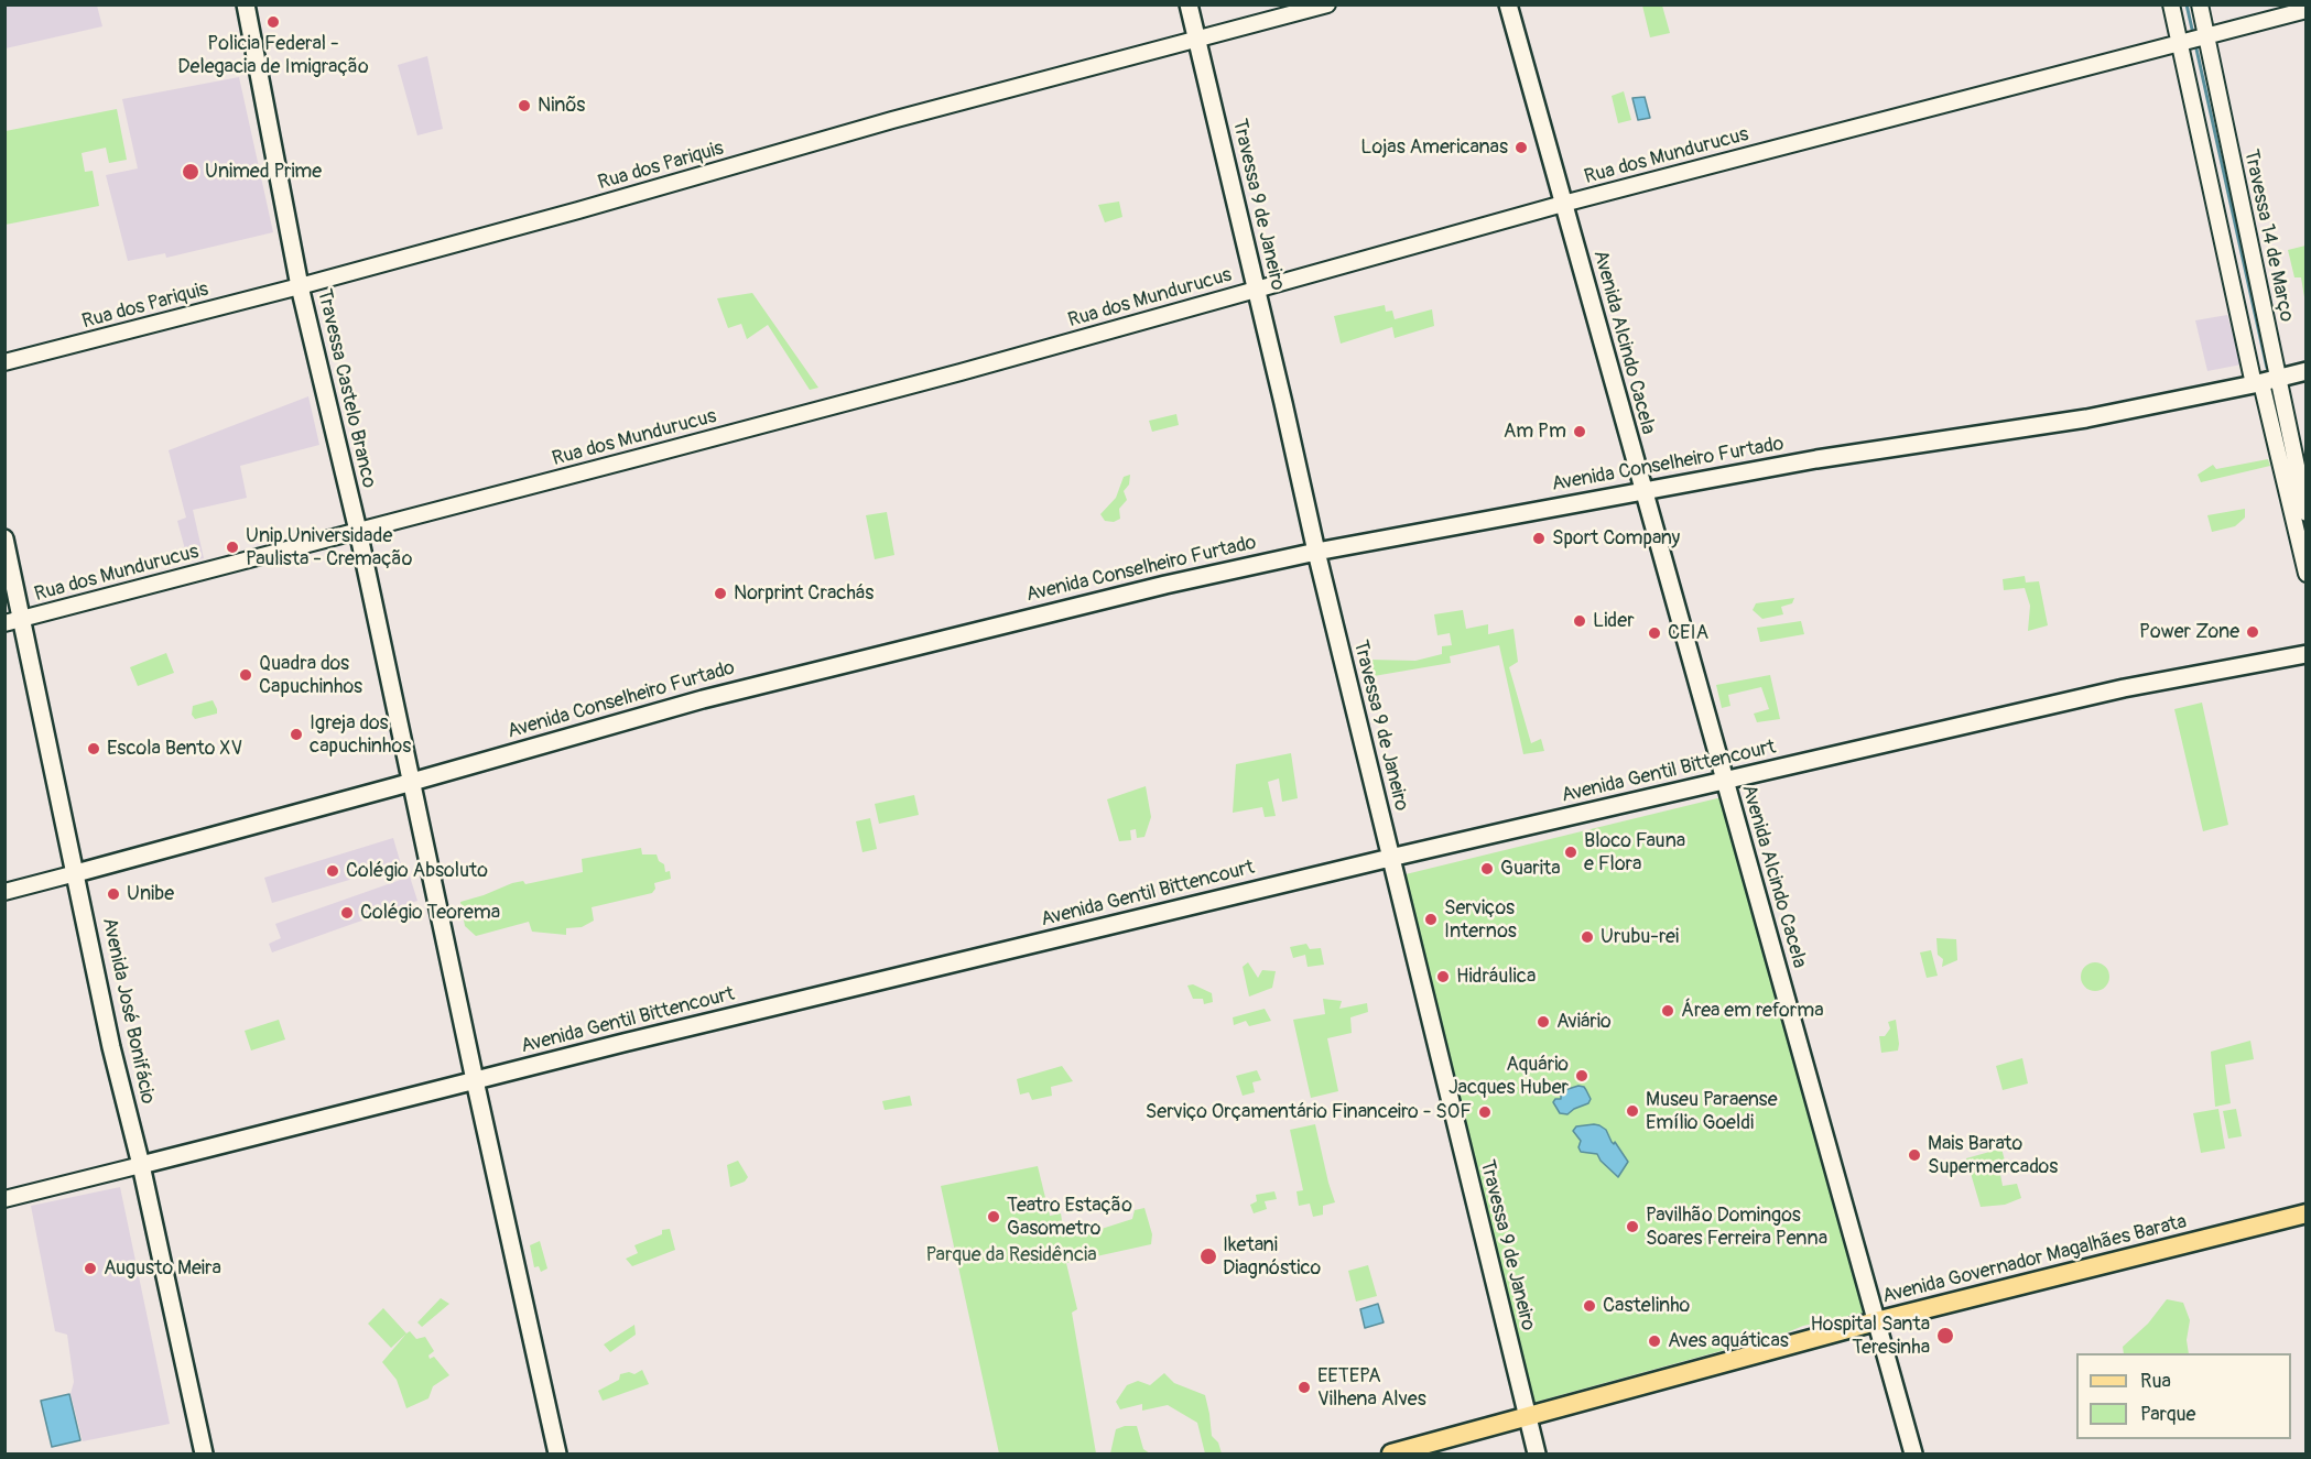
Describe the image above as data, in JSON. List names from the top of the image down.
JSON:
{
  "streets": {
    "main road": [
      "Travessa 9 de Janeiro",
      "Avenida Alcindo Cacela",
      "Travessa Castelo Branco",
      "Avenida Conselheiro Furtado",
      "Avenida Gentil Bittencourt",
      "Avenida José Bonifácio",
      "Avenida Governador Magalhães Barata"
    ],
    "street": ["Rua dos Mundurucus", "Rua dos Pariquis", "Travessa 14 de Março"]
  },
  "crossings": [
    ["Rua dos Mundurucus", "Travessa 9 de Janeiro"],
    ["Rua dos Mundurucus", "Travessa 14 de Março"],
    ["Rua dos Mundurucus", "Avenida Alcindo Cacela"],
    ["Rua dos Mundurucus", "Travessa Castelo Branco"],
    ["Rua dos Mundurucus", "Avenida José Bonifácio"],
    ["Rua dos Pariquis", "Travessa 9 de Janeiro"],
    ["Rua dos Pariquis", "Travessa Castelo Branco"],
    ["Travessa 9 de Janeiro", "Avenida Conselheiro Furtado"],
    ["Travessa 9 de Janeiro", "Avenida Gentil Bittencourt"],
    ["Travessa 9 de Janeiro", "Avenida Governador Magalhães Barata"],
    ["Travessa 14 de Março", "Avenida Conselheiro Furtado"],
    ["Avenida Alcindo Cacela", "Avenida Conselheiro Furtado"],
    ["Avenida Alcindo Cacela", "Avenida Gentil Bittencourt"],
    ["Avenida Alcindo Cacela", "Avenida Governador Magalhães Barata"],
    ["Travessa Castelo Branco", "Avenida Conselheiro Furtado"],
    ["Travessa Castelo Branco", "Avenida Gentil Bittencourt"],
    ["Avenida Conselheiro Furtado", "Avenida José Bonifácio"],
    ["Avenida Gentil Bittencourt", "Avenida José Bonifácio"]
  ],
  "parks": ["Parque da Residência"],
  "places": [
    "Policia Federal - Delegacia de Imigração",
    "Ninõs",
    "Lojas Americanas",
    "Unimed Prime",
    "Am Pm",
    "Sport Company",
    "Unip Universidade Paulista - Cremação",
    "Norprint Crachás",
    "Lider",
    "Power Zone",
    "CEIA",
    "Quadra dos Capuchinhos",
    "Igreja dos capuchinhos",
    "Escola Bento XV",
    "Bloco Fauna e Flora",
    "Guarita",
    "Colégio Absoluto",
    "Unibe",
    "Colégio Teorema",
    "Serviços Internos",
    "Urubu-rei",
    "Hidráulica",
    "Área em reforma",
    "Aviário",
    "Aquário Jacques Huber",
    "Museu Paraense Emílio Goeldi",
    "Serviço Orçamentário Financeiro - SOF",
    "Mais Barato Supermercados",
    "Teatro Estação Gasometro",
    "Pavilhão Domingos Soares Ferreira Penna",
    "Iketani Diagnóstico",
    "Augusto Meira",
    "Castelinho",
    "Hospital Santa Teresinha",
    "Aves aquáticas",
    "EETEPA Vilhena Alves"
  ],
  "legend": ["Rua", "Parque"]
}
